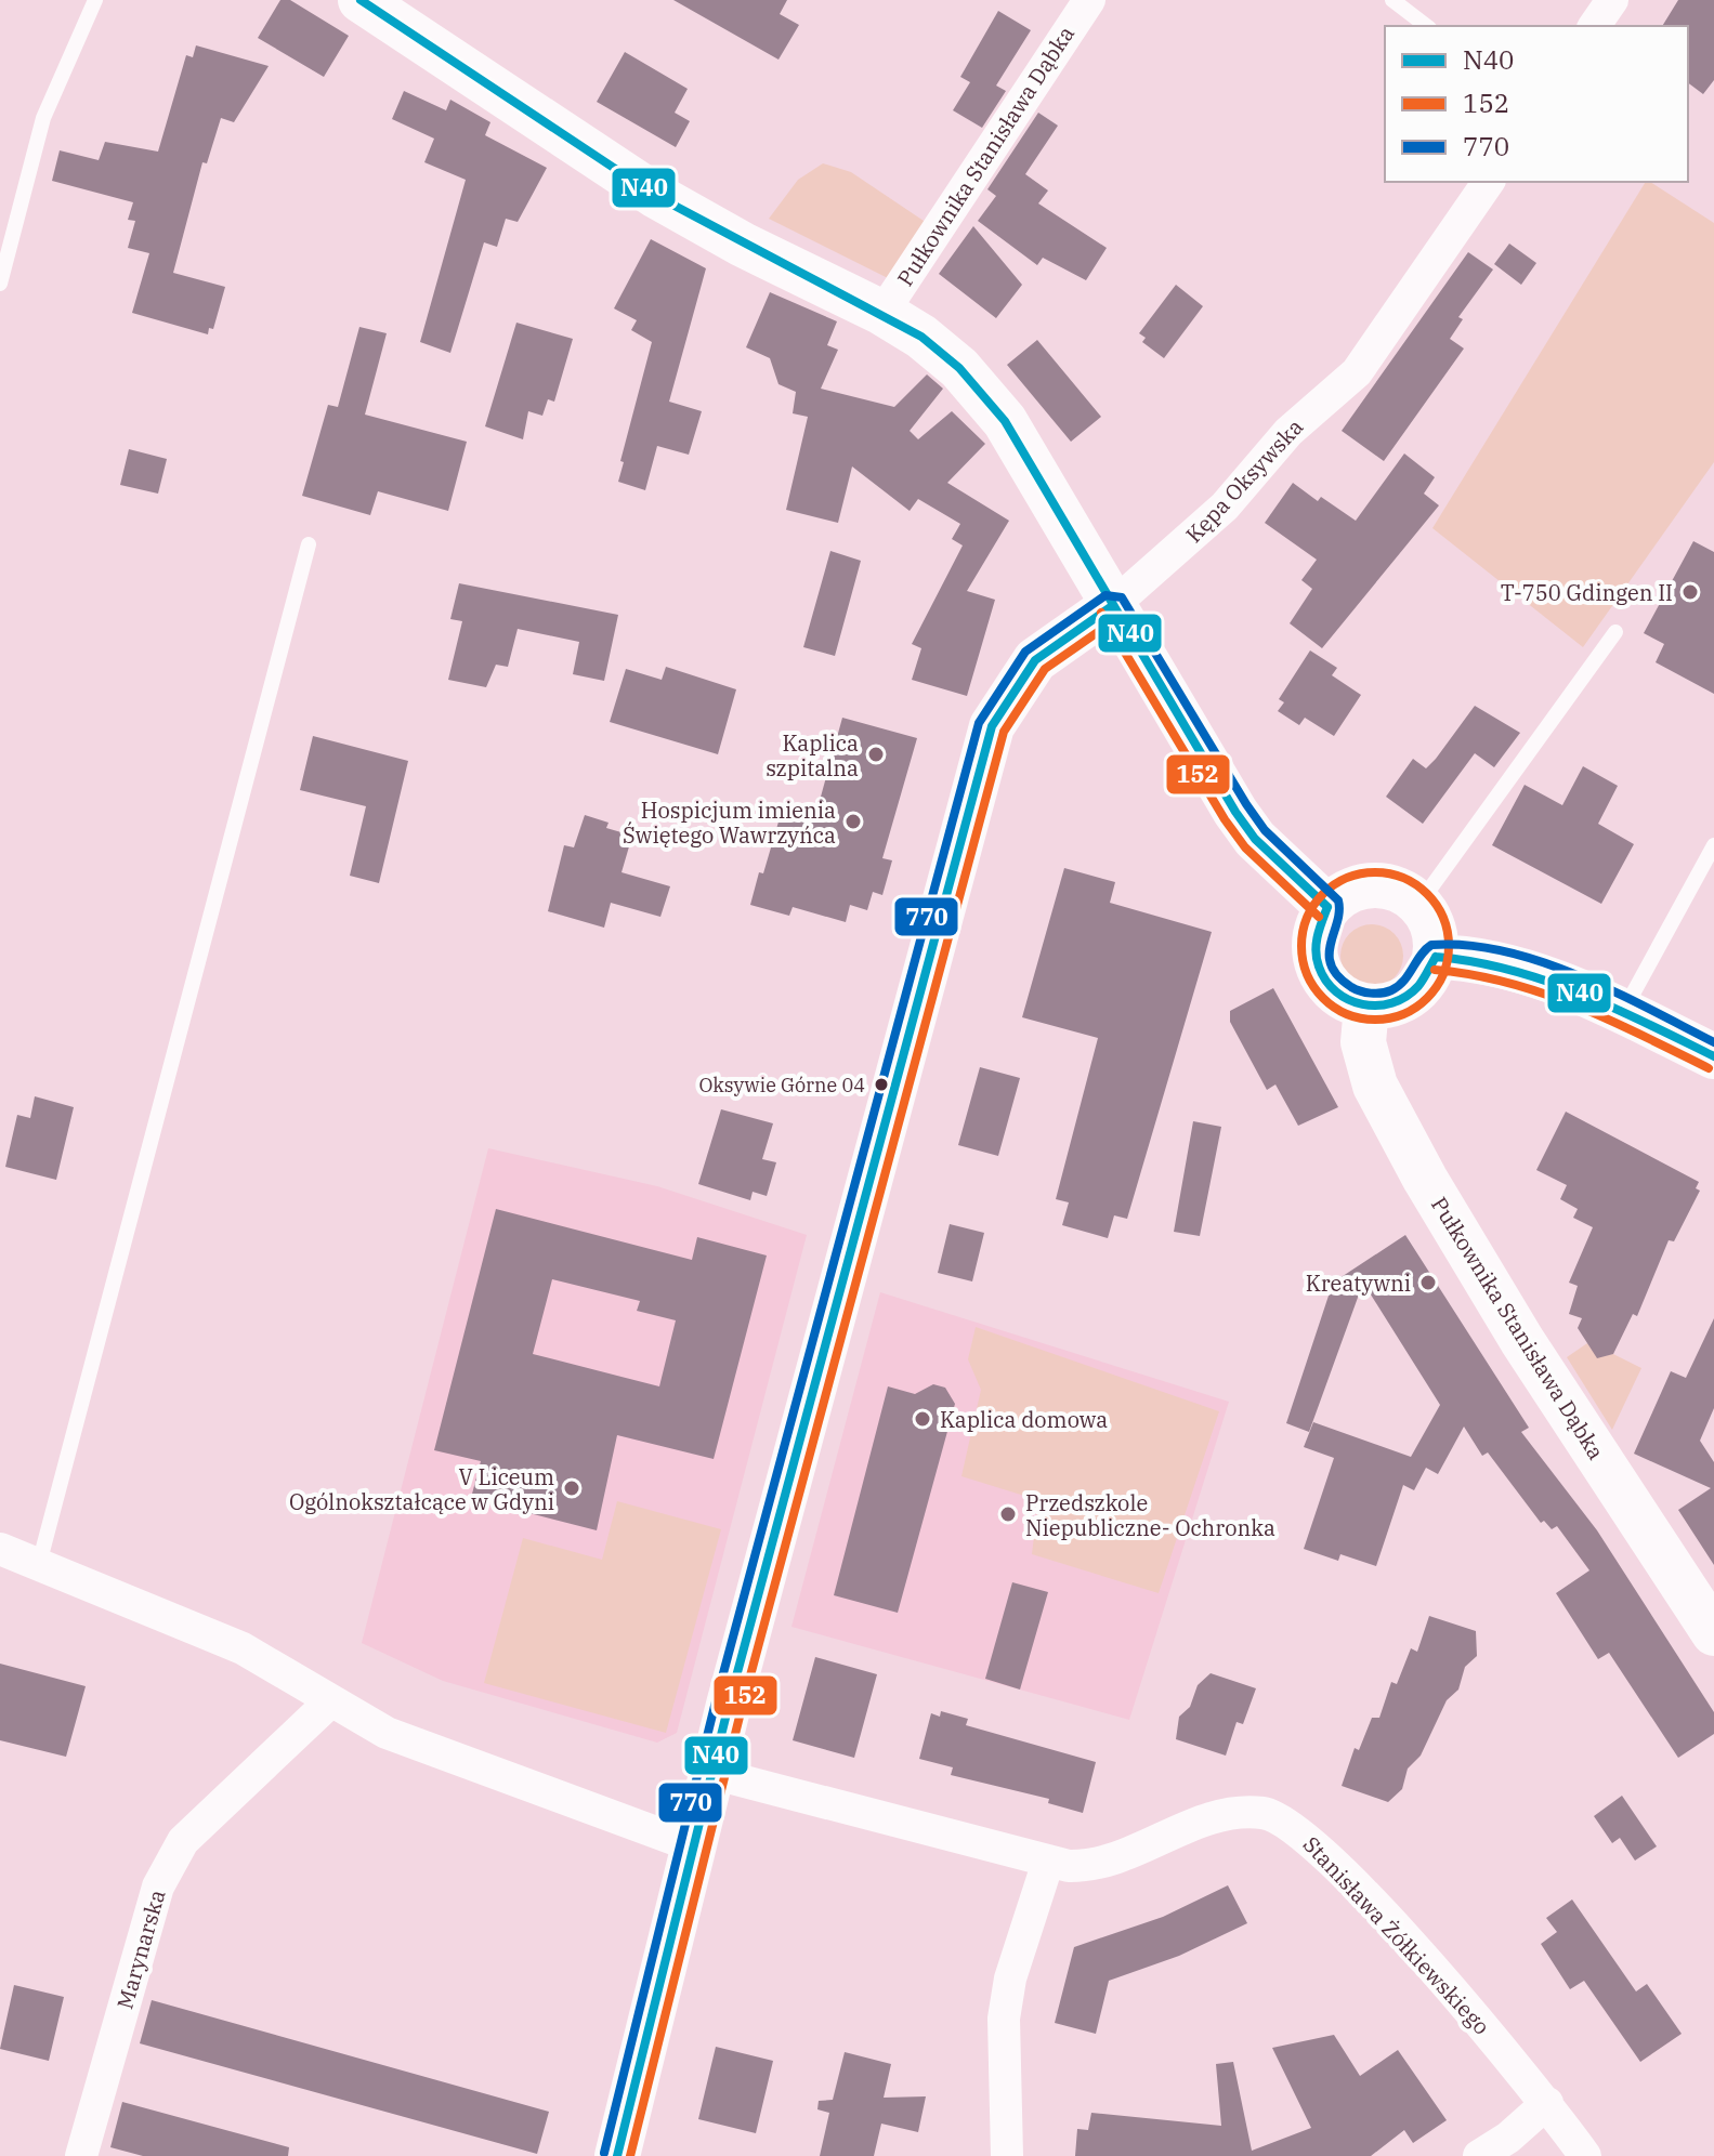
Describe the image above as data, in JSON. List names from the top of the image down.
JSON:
{
  "streets": {
    "street": [
      "Pułkownika Stanisława Dąbka",
      "Kępa Oksywska",
      "Stanisława Żółkiewskiego",
      "Marynarska"
    ]
  },
  "places": [
    "T-750 Gdingen II",
    "Kaplica szpitalna",
    "Hospicjum imienia Świętego Wawrzyńca",
    "Oksywie Górne 04",
    "Kreatywni",
    "Kaplica domowa",
    "V Liceum Ogólnokształcące w Gdyni",
    "Przedszkole Niepubliczne- Ochronka"
  ],
  "lines": ["transit line N40", "transit line 770", "transit line 152"],
  "legend": ["N40", "152", "770"]
}
